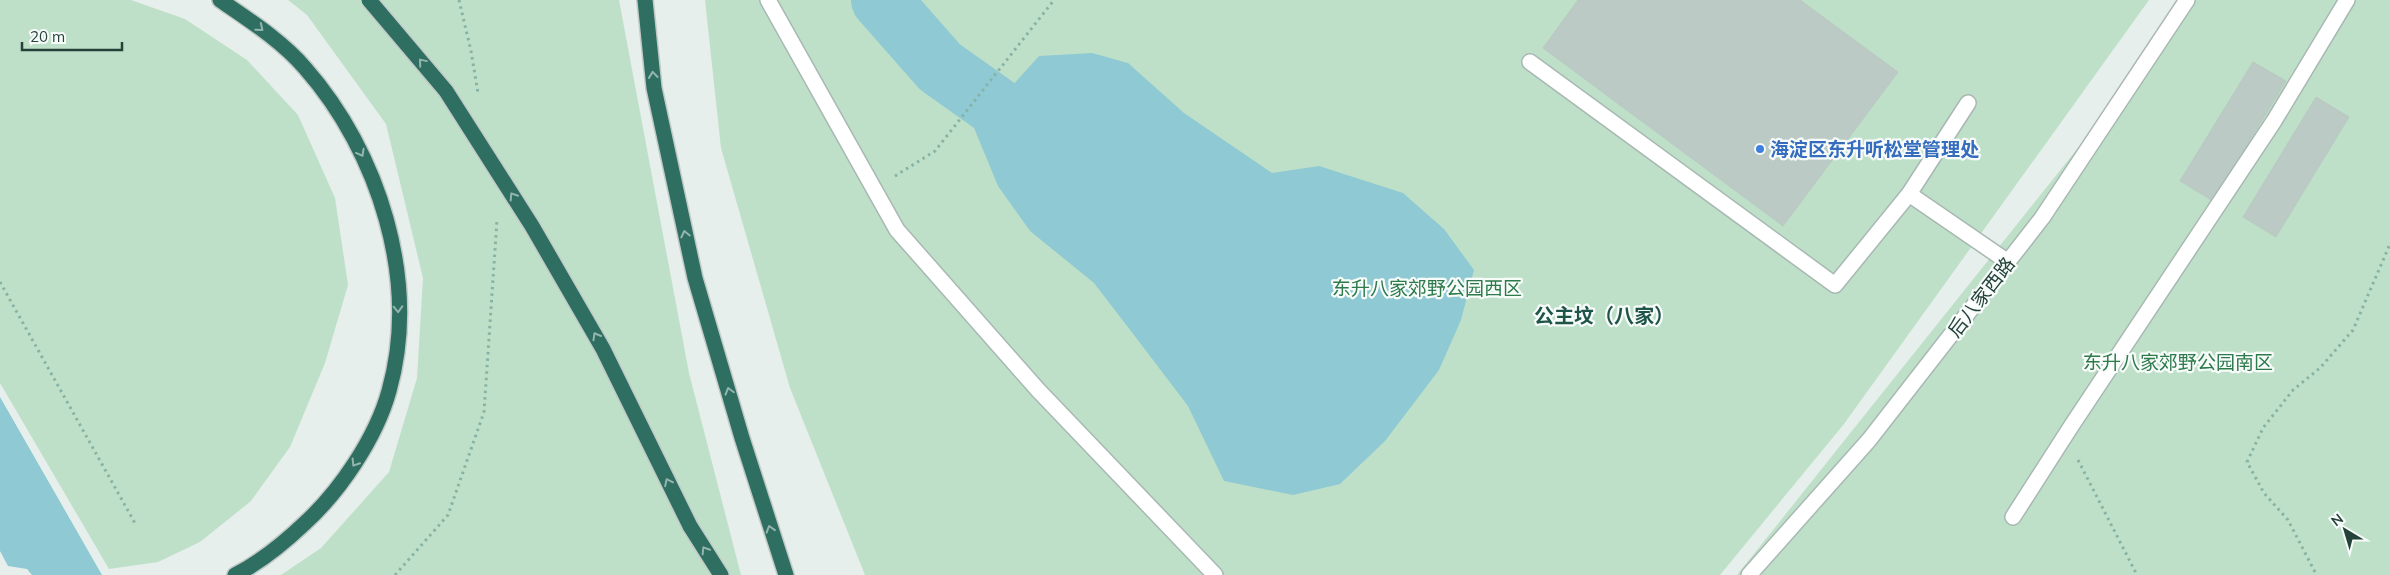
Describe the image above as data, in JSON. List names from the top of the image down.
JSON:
{
  "streets": {
    "street": ["后八家西路"]
  },
  "districts": ["公主坟（八家）"],
  "parks": ["东升八家郊野公园西区", "东升八家郊野公园南区"],
  "places": ["海淀区东升听松堂管理处"],
  "scale_bar": "20 m",
  "north": "top left"
}
